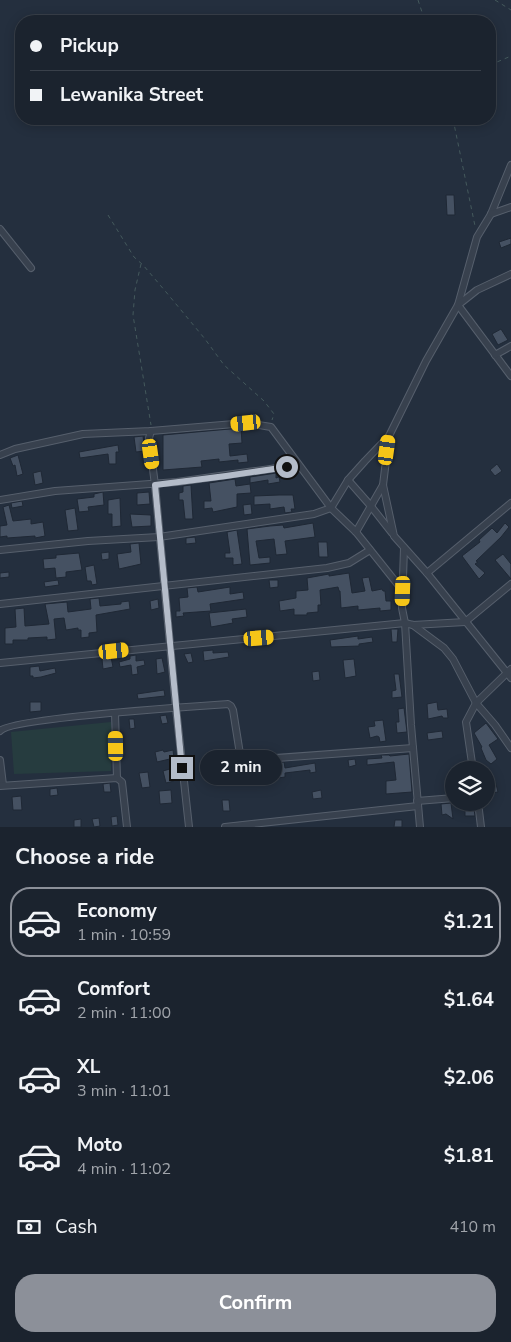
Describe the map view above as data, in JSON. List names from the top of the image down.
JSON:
{
  "page": {
    "banner": ["Pickup", "Lewanika Street"],
    "bubble": "2 min",
    "heading": "Choose a ride",
    "list": [
      {
        "name": "Economy",
        "note": "1 min · 10:59",
        "value": "$1.21"
      },
      {
        "name": "Comfort",
        "note": "2 min · 11:00",
        "value": "$1.64"
      },
      {
        "name": "XL",
        "note": "3 min · 11:01",
        "value": "$2.06"
      },
      {
        "name": "Moto",
        "note": "4 min · 11:02",
        "value": "$1.81"
      }
    ],
    "pay": ["Cash", "410 m"],
    "buttons": "Confirm"
  }
}
